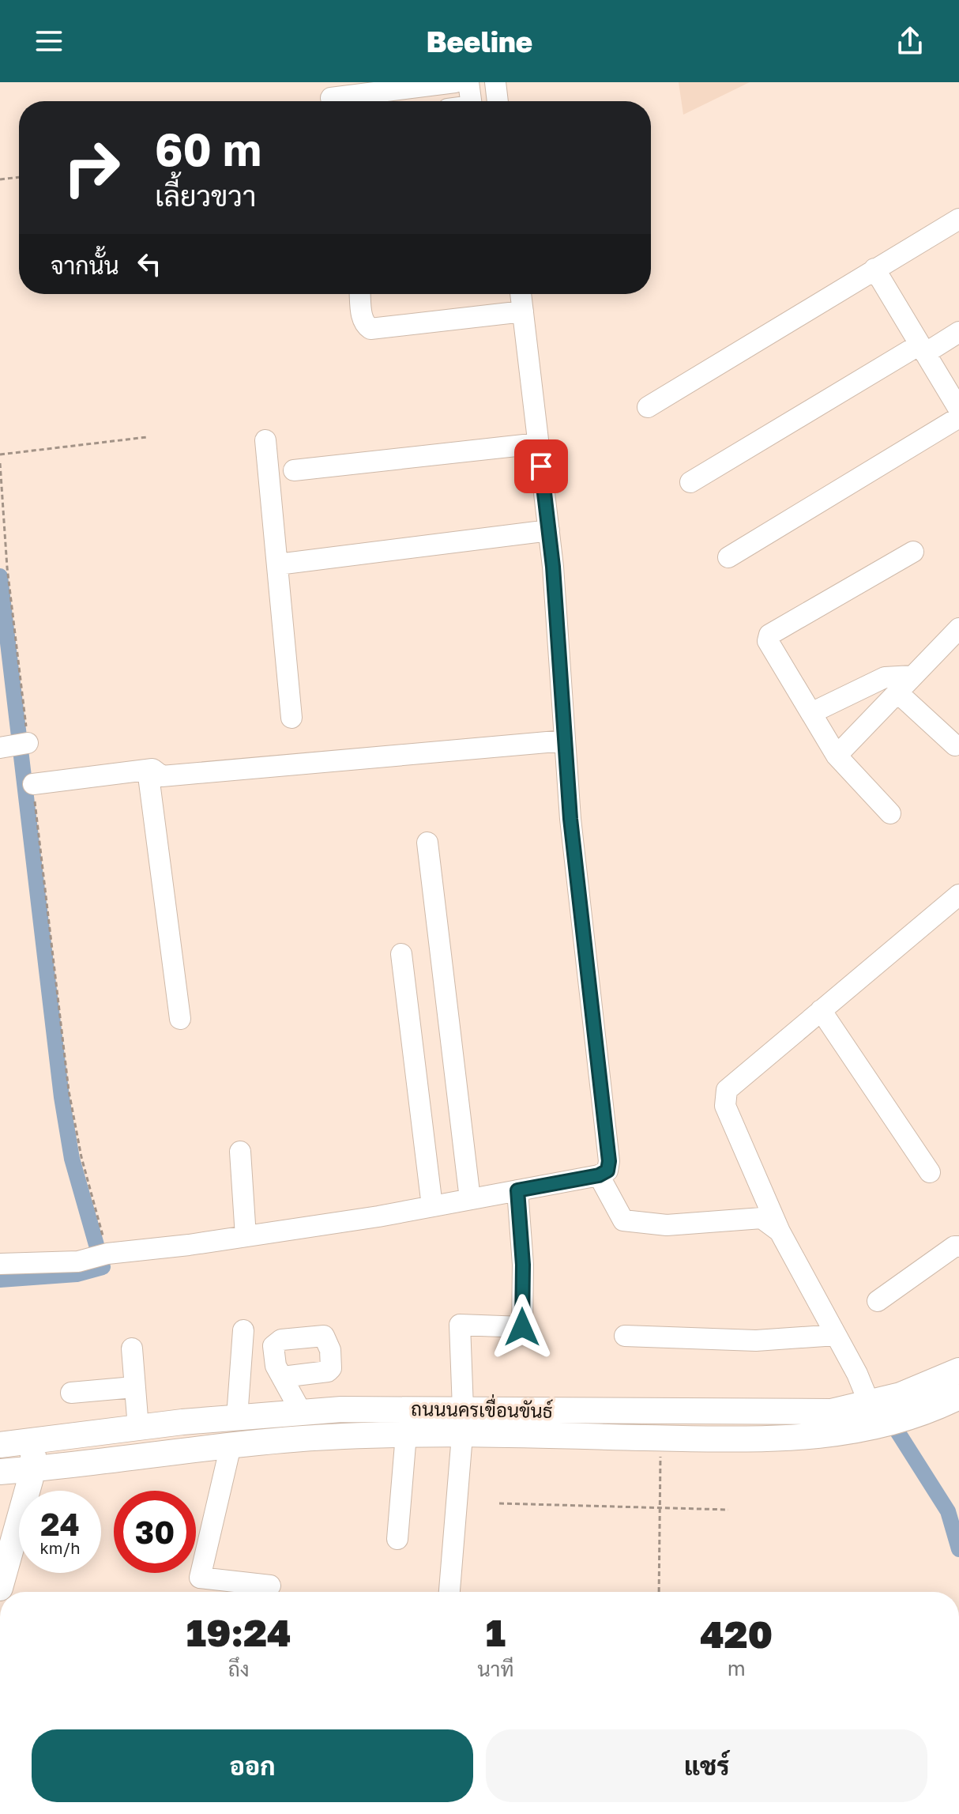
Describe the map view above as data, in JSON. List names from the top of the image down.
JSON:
{
  "streets": {
    "main road": ["ถนนนครเขื่อนขันธ์"]
  },
  "page": {
    "header": "Beeline",
    "turn": ["60 m", "เลี้ยวขวา"],
    "then": "จากนั้น",
    "speed": "24 km/h",
    "limit": "30",
    "eta": [
      "19:24",
      "ถึง",
      "1",
      "นาที",
      "420",
      "m"
    ],
    "buttons": ["ออก", "แชร์"]
  }
}
